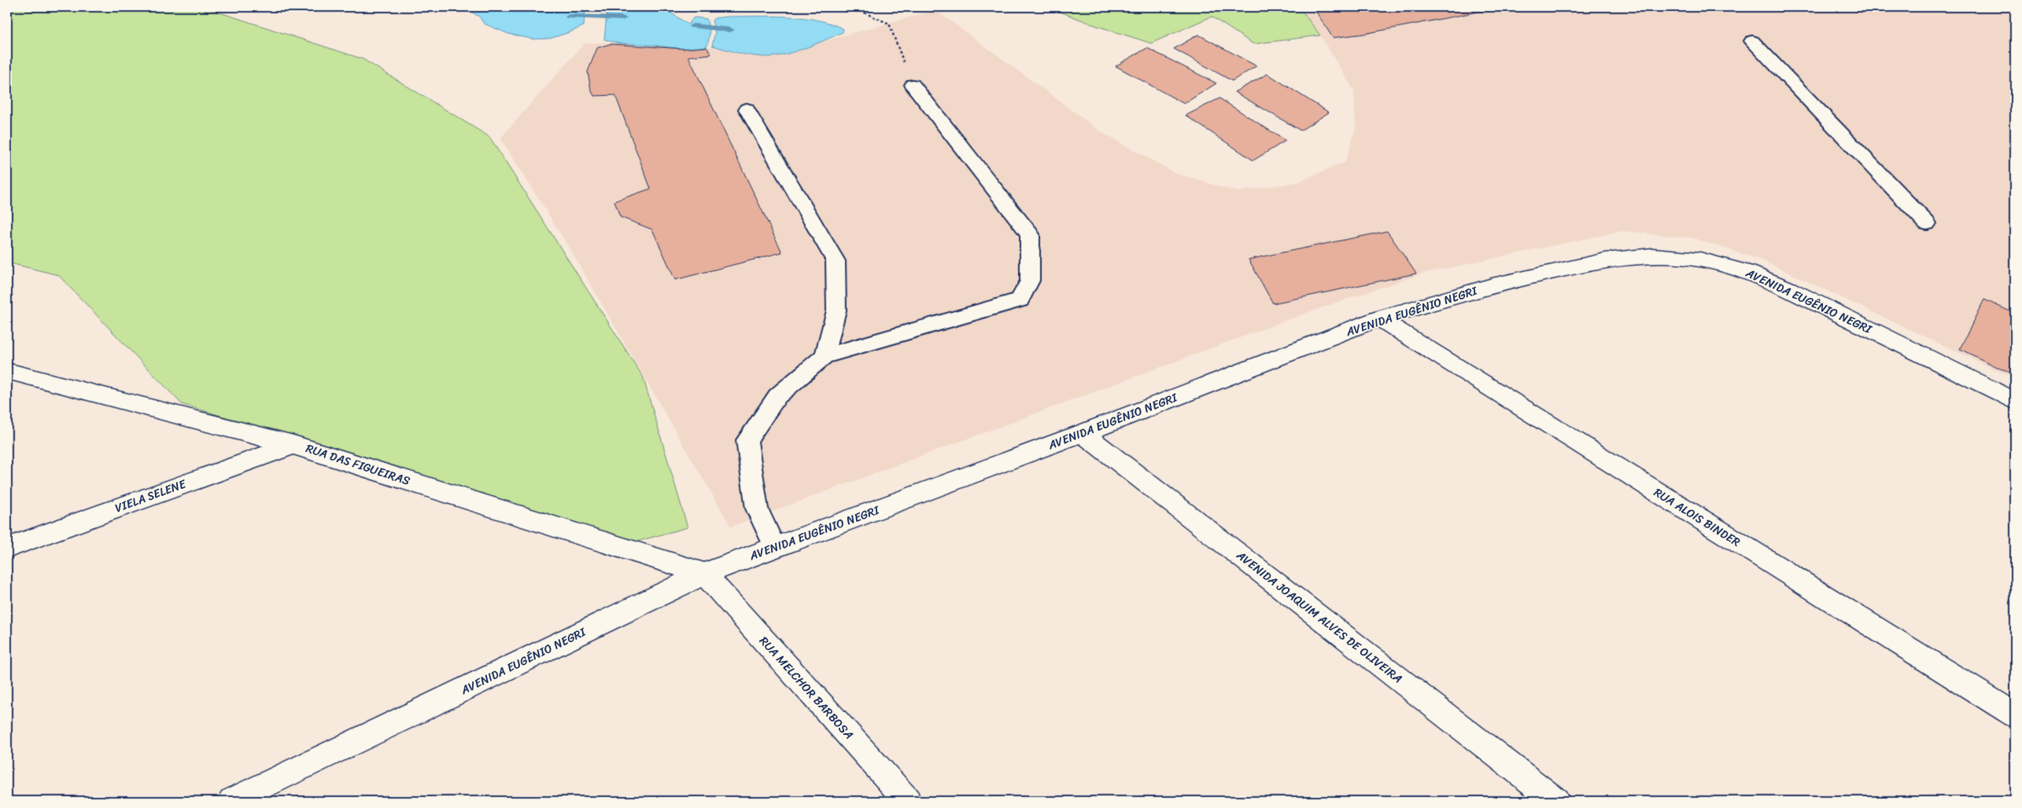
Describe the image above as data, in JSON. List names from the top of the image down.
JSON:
{
  "streets": {
    "street": [
      "AVENIDA EUGÊNIO NEGRI",
      "RUA DAS FIGUEIRAS",
      "VIELA SELENE",
      "RUA ALOIS BINDER",
      "AVENIDA JOAQUIM ALVES DE OLIVEIRA",
      "RUA MELCHOR BARBOSA"
    ]
  },
  "crossings": [
    ["AVENIDA EUGÊNIO NEGRI", "RUA DAS FIGUEIRAS"],
    ["AVENIDA EUGÊNIO NEGRI", "RUA ALOIS BINDER"],
    ["AVENIDA EUGÊNIO NEGRI", "AVENIDA JOAQUIM ALVES DE OLIVEIRA"],
    ["AVENIDA EUGÊNIO NEGRI", "RUA MELCHOR BARBOSA"],
    ["RUA DAS FIGUEIRAS", "VIELA SELENE"],
    ["RUA DAS FIGUEIRAS", "RUA MELCHOR BARBOSA"]
  ]
}
